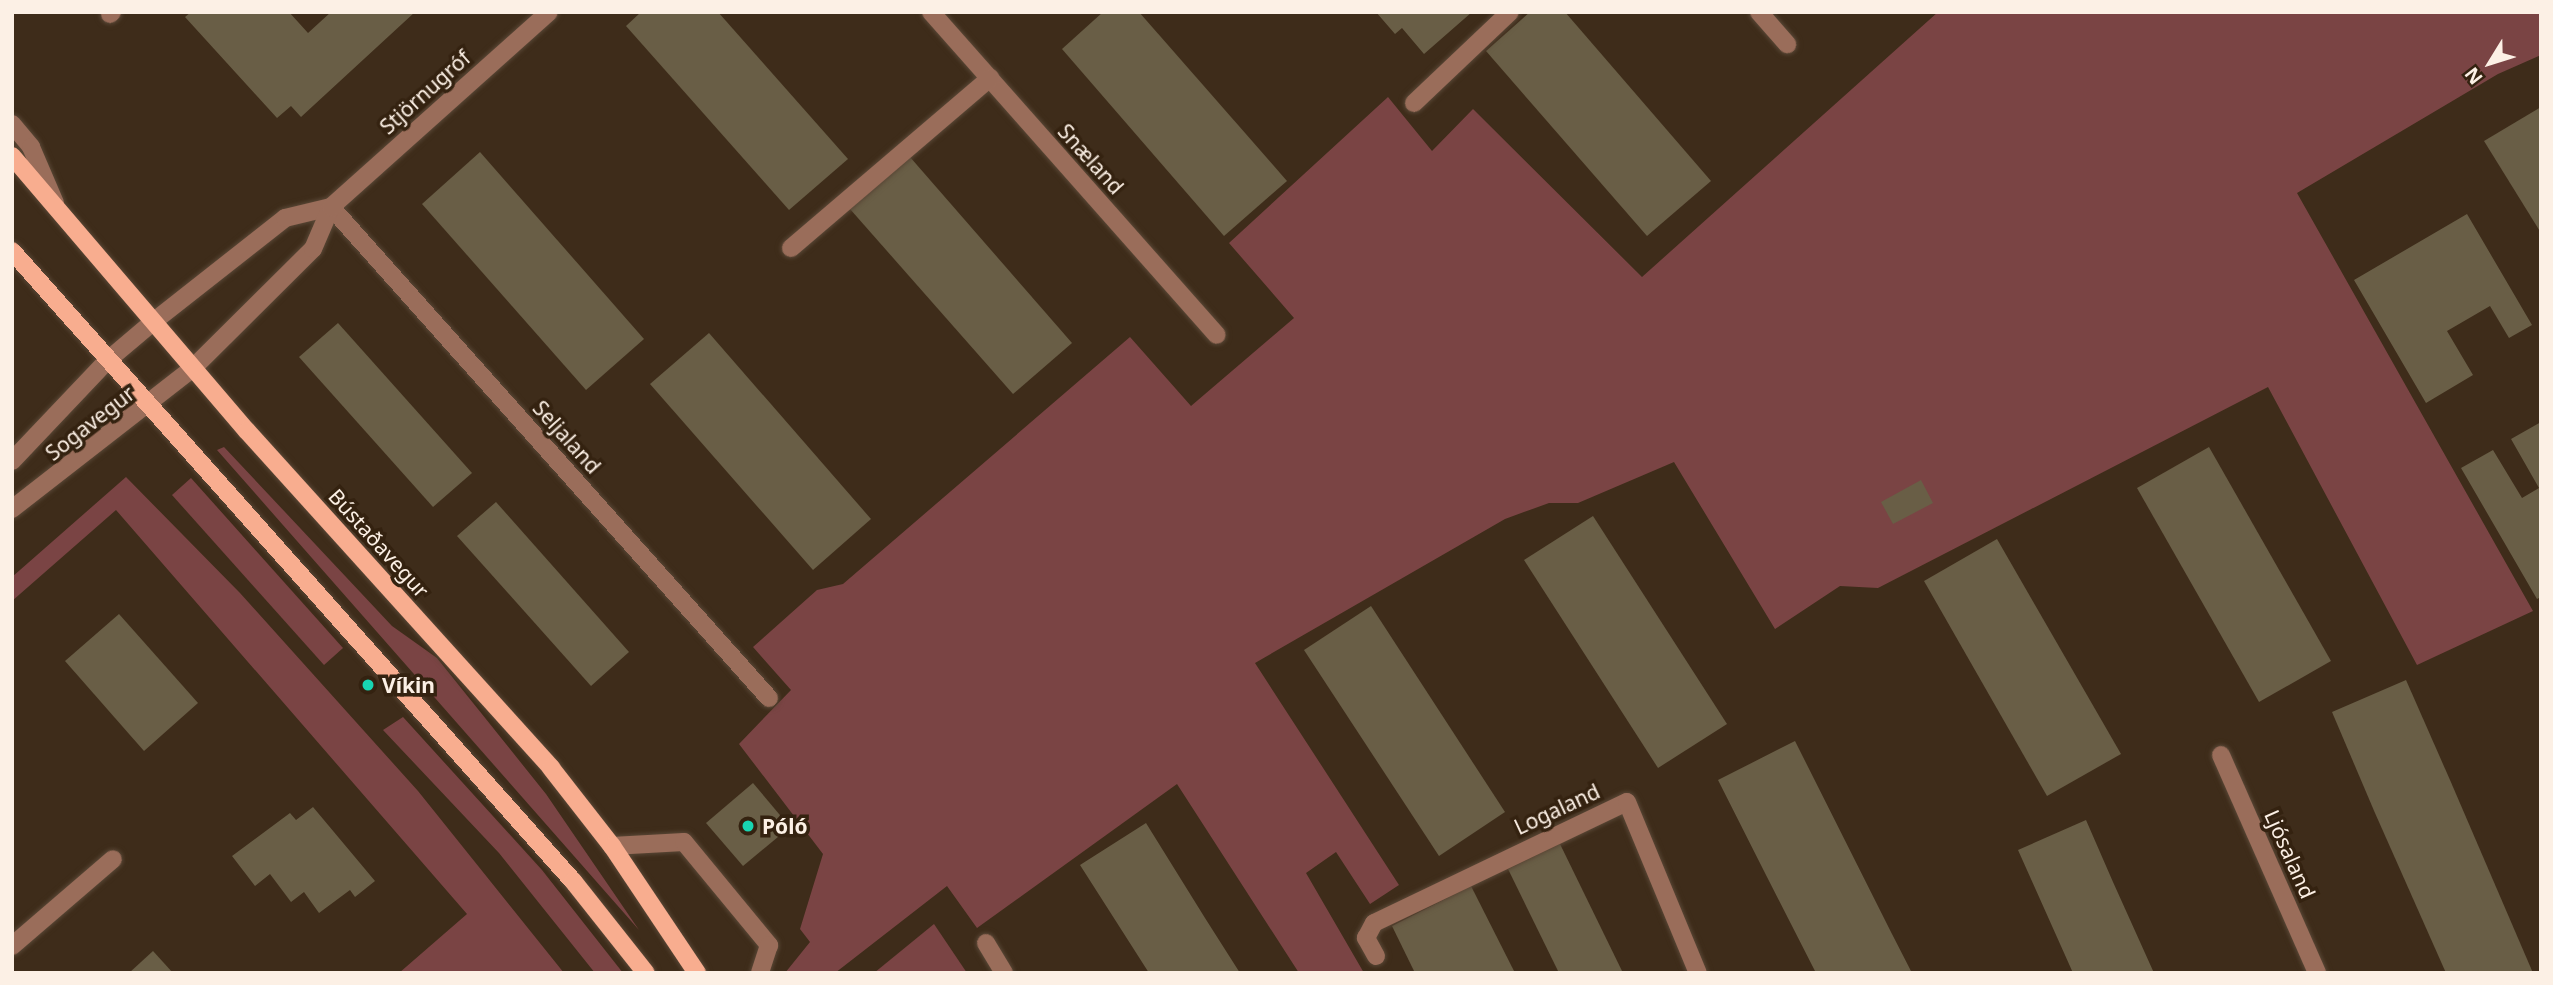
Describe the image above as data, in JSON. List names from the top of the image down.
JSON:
{
  "streets": {
    "main road": ["Bústaðavegur"],
    "street": [
      "Stjörnugróf",
      "Snæland",
      "Sogavegur",
      "Seljaland",
      "Logaland",
      "Ljósaland"
    ]
  },
  "crossings": [
    ["Stjörnugróf", "Sogavegur"],
    ["Stjörnugróf", "Seljaland"],
    ["Stjörnugróf", "Bústaðavegur"],
    ["Sogavegur", "Bústaðavegur"]
  ],
  "places": ["Víkin", "Póló"],
  "north": "bottom left"
}
